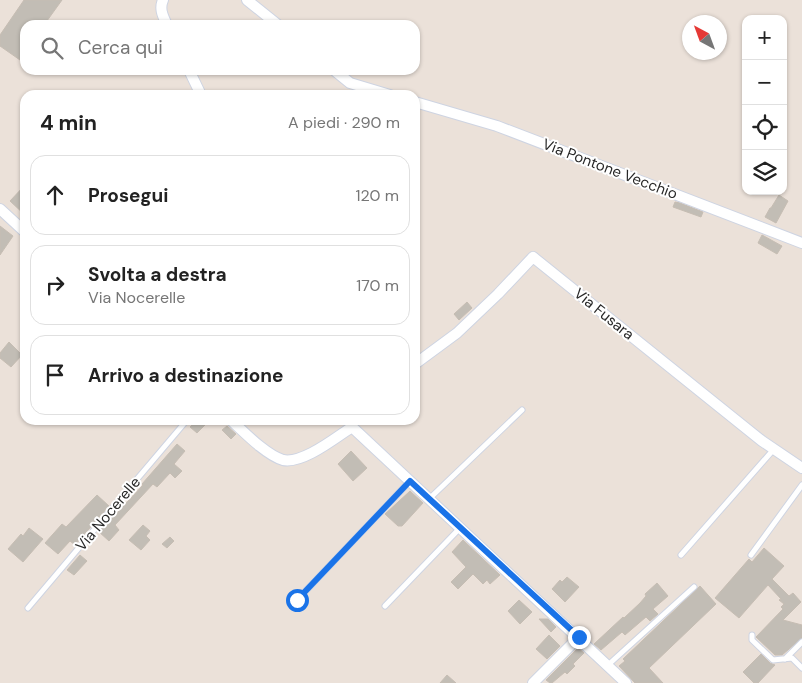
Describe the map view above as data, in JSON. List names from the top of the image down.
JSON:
{
  "streets": {
    "street": ["Via Pontone Vecchio", "Via Fusara"],
    "lane": ["Via Nocerelle"]
  },
  "north": "top left",
  "page": {
    "map_buttons": ["+", "−"],
    "search": "Cerca qui",
    "heading": ["4 min", "A piedi · 290 m"],
    "list": [
      ["Prosegui", "120 m"],
      ["Svolta a destra", "Via Nocerelle", "170 m"],
      "Arrivo a destinazione"
    ]
  }
}
